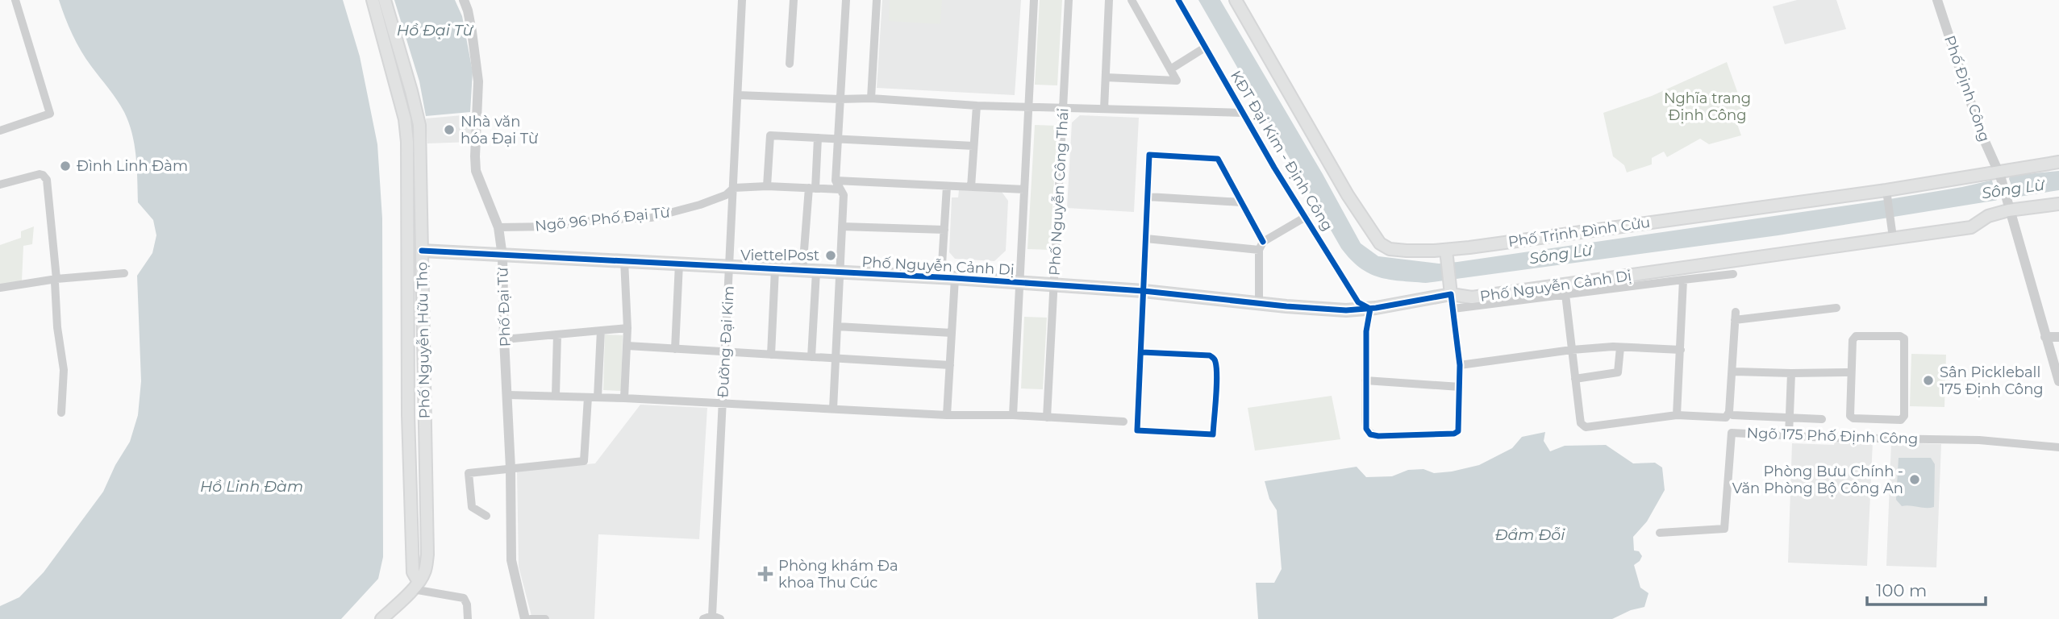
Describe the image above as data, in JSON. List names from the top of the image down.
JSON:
{
  "streets": {
    "main road": ["Phố Trịnh Đình Cửu", "Phố Nguyễn Cảnh Dị", "Phố Nguyễn Hữu Thọ"],
    "street": [
      "Phố Định Công",
      "KĐT Đại Kim - Định Công",
      "Phố Nguyễn Công Thái",
      "Ngõ 96 Phố Đại Từ",
      "Phố Đại Từ",
      "Đường Đại Kim",
      "Ngõ 175 Phố Định Công"
    ]
  },
  "crossings": [
    ["Phố Định Công", "Phố Trịnh Đình Cửu"],
    ["Phố Định Công", "Phố Nguyễn Cảnh Dị"],
    ["KĐT Đại Kim - Định Công", "Phố Nguyễn Công Thái"],
    ["KĐT Đại Kim - Định Công", "Phố Nguyễn Cảnh Dị"],
    ["KĐT Đại Kim - Định Công", "Đường Đại Kim"],
    ["Phố Nguyễn Công Thái", "Phố Nguyễn Cảnh Dị"],
    ["Ngõ 96 Phố Đại Từ", "Phố Đại Từ"],
    ["Ngõ 96 Phố Đại Từ", "Đường Đại Kim"],
    ["Phố Nguyễn Cảnh Dị", "Phố Đại Từ"],
    ["Phố Nguyễn Cảnh Dị", "Phố Nguyễn Hữu Thọ"],
    ["Phố Nguyễn Cảnh Dị", "Đường Đại Kim"]
  ],
  "water": [
    "Hồ Đại Từ",
    "Sông Lừ",
    "Hồ Linh Đàm",
    "Đầm Đỗi"
  ],
  "parks": ["Nghĩa trang Định Công"],
  "places": {
    "other": [
      "Nhà văn hóa Đại Từ",
      "Đình Linh Đàm",
      "ViettelPost",
      "Sân Pickleball 175 Định Công",
      "Phòng Bưu Chính - Văn Phòng Bộ Công An"
    ],
    "health": ["Phòng khám Đa khoa Thu Cúc"]
  },
  "scale_bar": "100 m"
}
